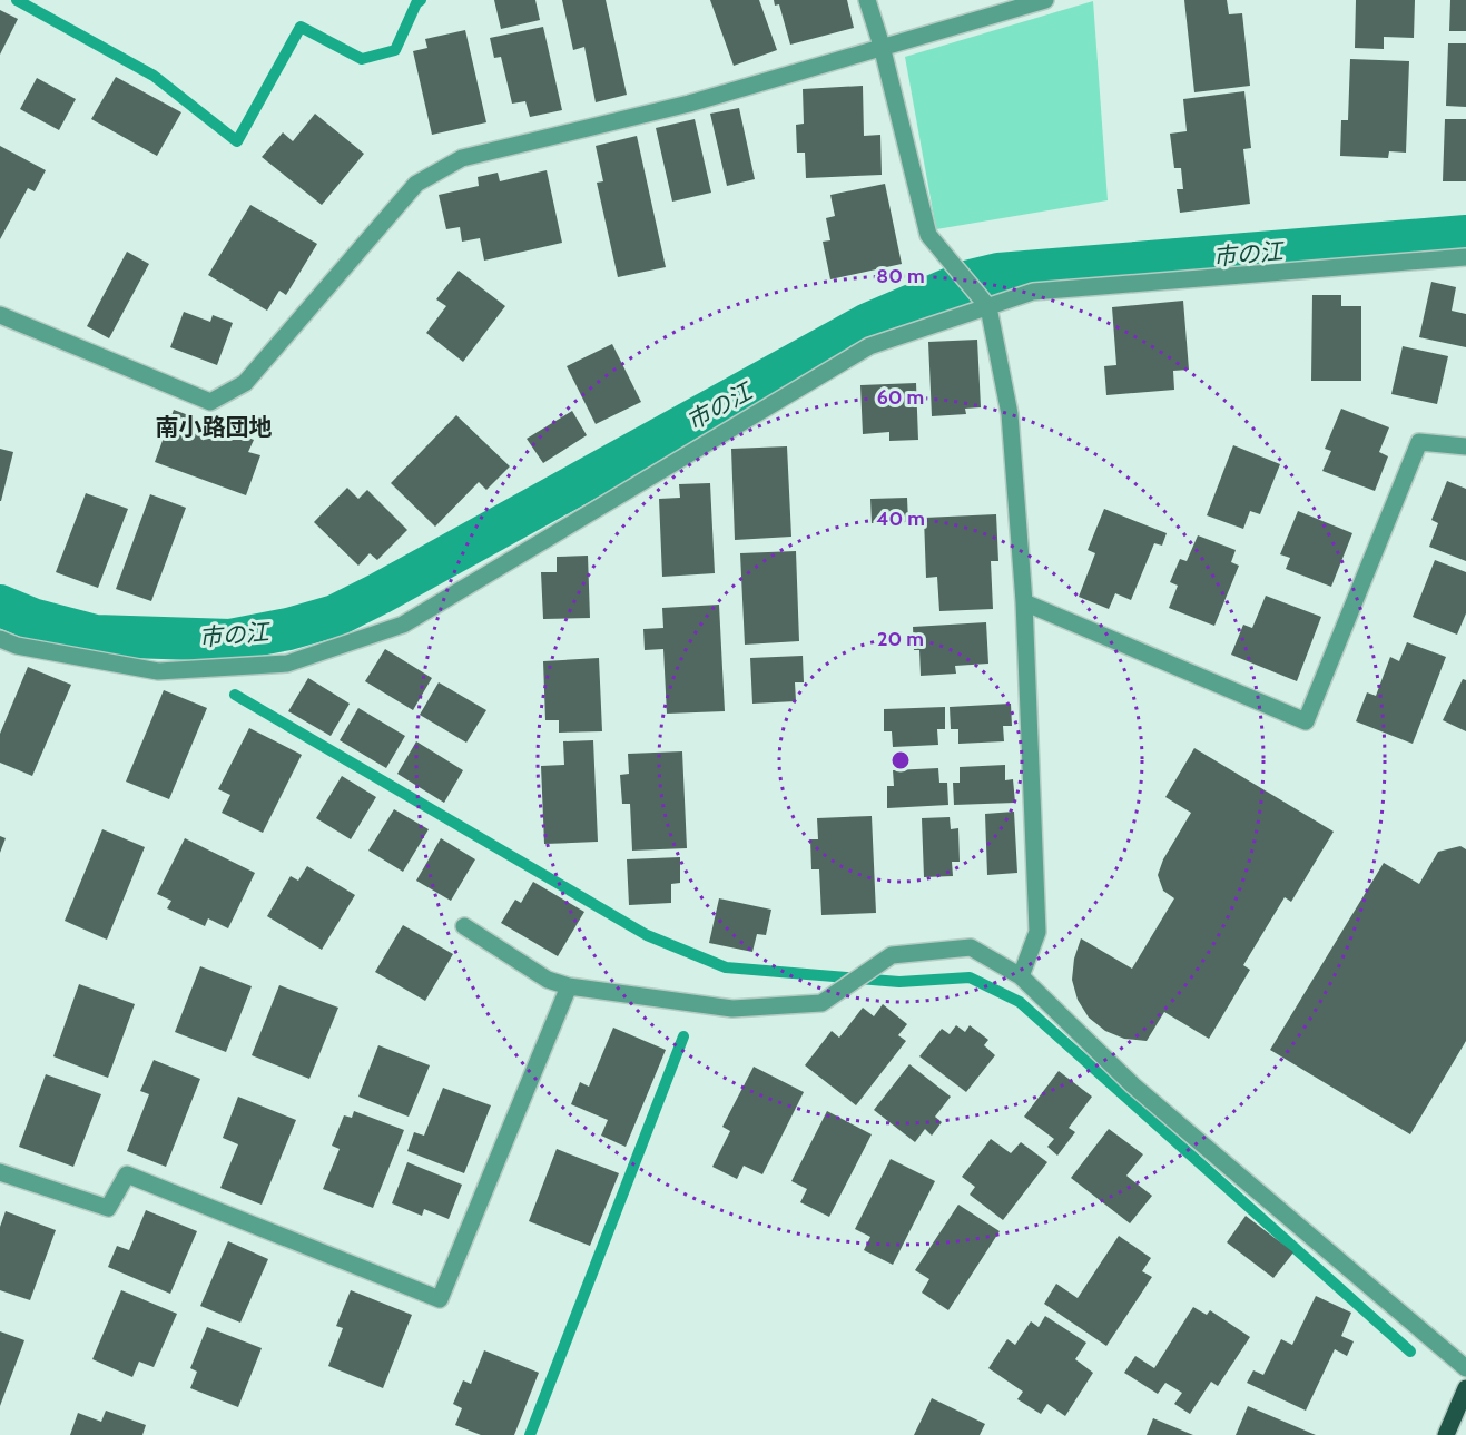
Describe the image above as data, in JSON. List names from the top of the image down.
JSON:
{
  "districts": ["南小路団地"],
  "water": ["市の江"],
  "rings": [
    "80 m",
    "60 m",
    "40 m",
    "20 m"
  ]
}
